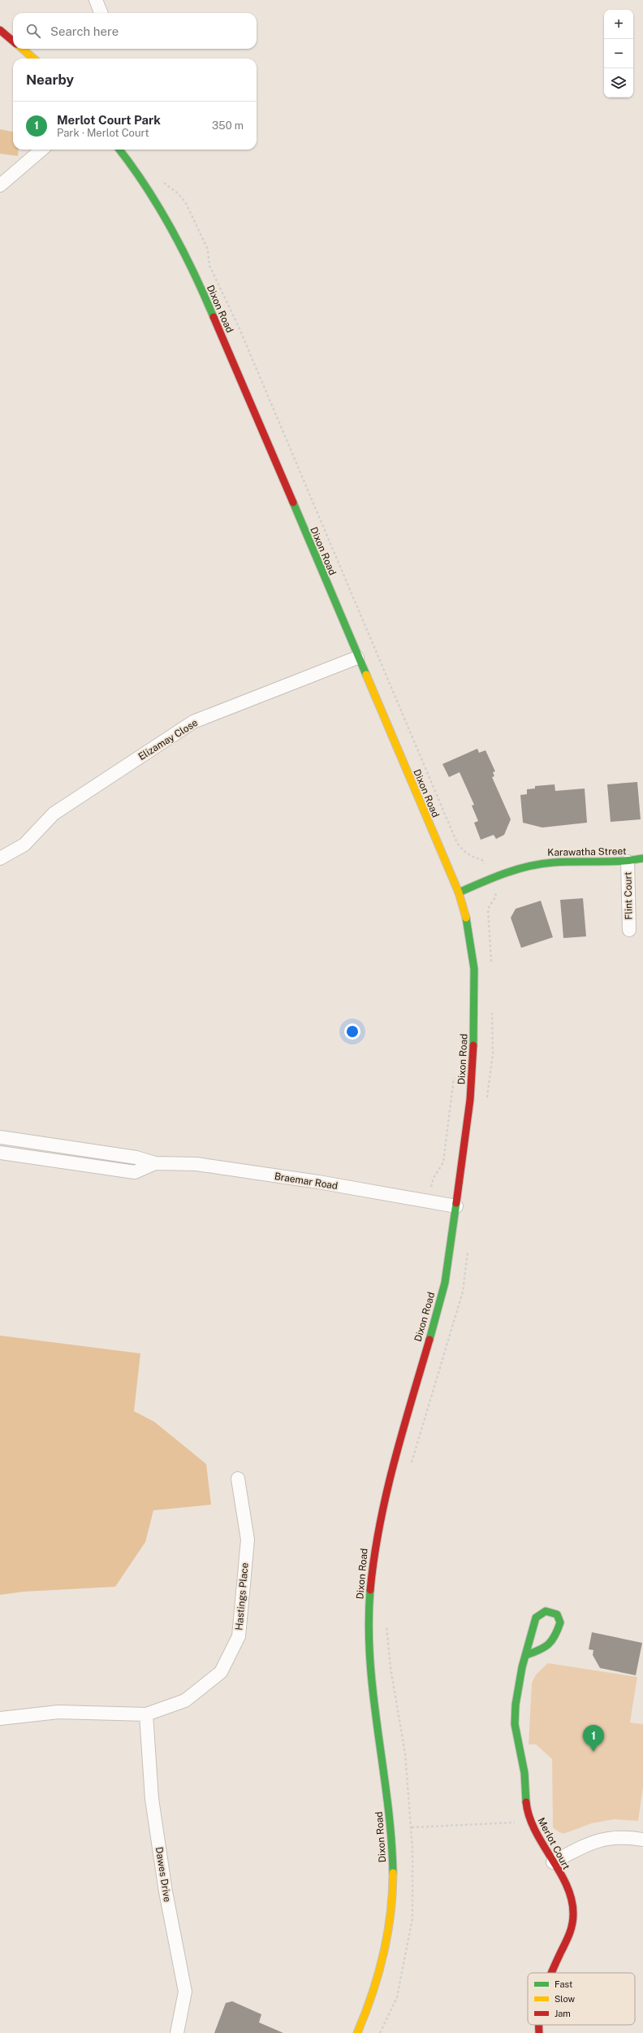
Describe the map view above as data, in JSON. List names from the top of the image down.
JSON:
{
  "streets": {
    "main road": ["Dixon Road", "Karawatha Street", "Merlot Court"],
    "street": [
      "Elizamay Close",
      "Flint Court",
      "Braemar Road",
      "Hastings Place",
      "Dawes Drive"
    ]
  },
  "crossings": [
    ["Dixon Road", "Elizamay Close"],
    ["Dixon Road", "Karawatha Street"],
    ["Dixon Road", "Braemar Road"],
    ["Karawatha Street", "Flint Court"],
    ["Hastings Place", "Dawes Drive"]
  ],
  "legend": ["Fast", "Slow", "Jam"],
  "page": {
    "map_buttons": ["+", "−"],
    "search": "Search here",
    "heading": "Nearby",
    "list": [
      {
        "mark": "1",
        "name": "Merlot Court Park",
        "note": "Park · Merlot Court",
        "value": "350 m"
      }
    ],
    "pins": "1"
  }
}
